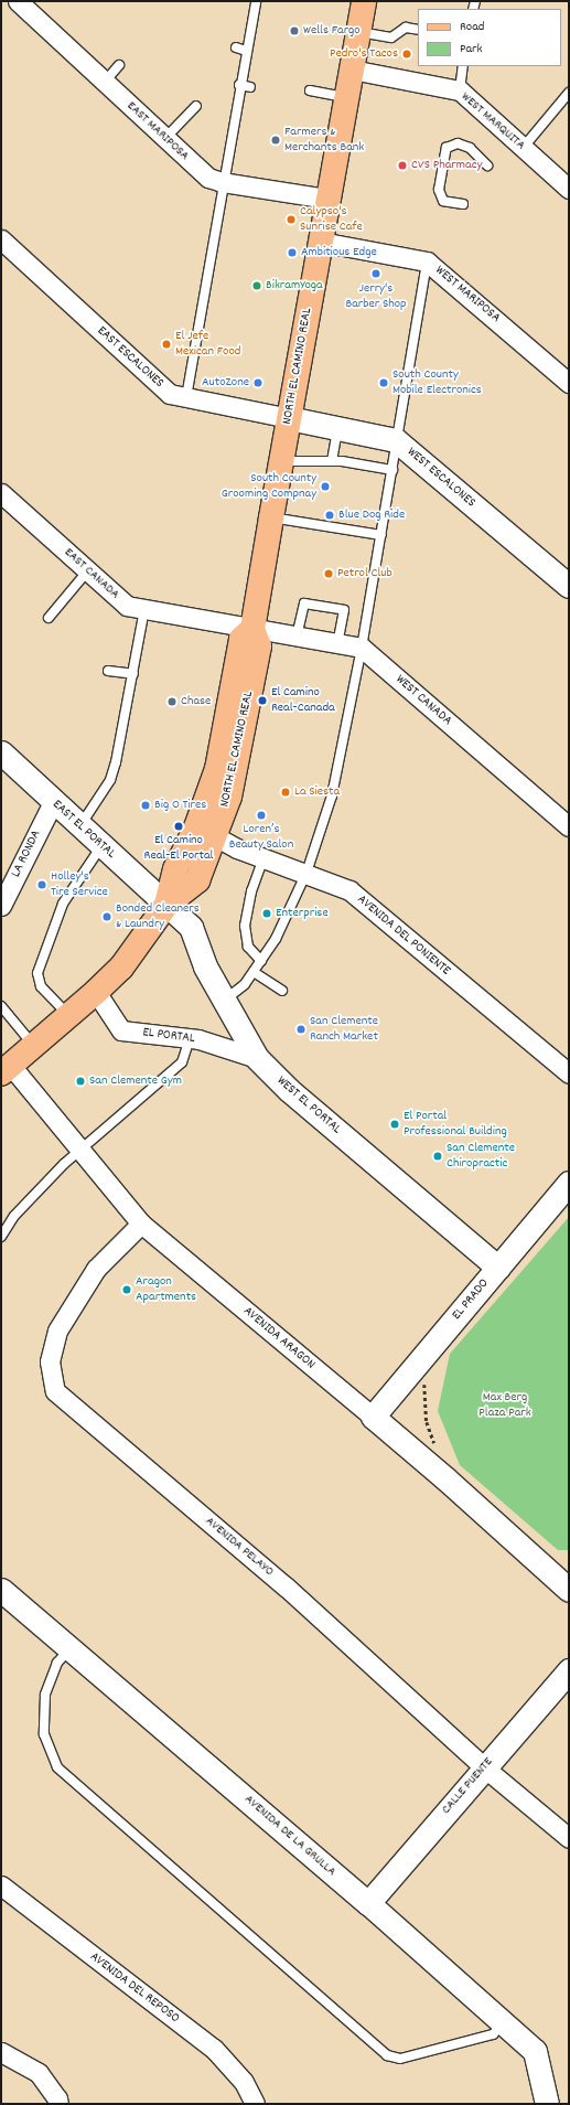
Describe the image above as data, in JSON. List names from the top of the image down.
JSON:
{
  "streets": {
    "main road": ["NORTH EL CAMINO REAL"],
    "street": [
      "WEST MARQUITA",
      "EAST MARIPOSA",
      "WEST MARIPOSA",
      "EAST ESCALONES",
      "WEST ESCALONES",
      "EAST CANADA",
      "WEST CANADA",
      "EAST EL PORTAL",
      "LA RONDA",
      "AVENIDA DEL PONIENTE",
      "EL PORTAL",
      "WEST EL PORTAL",
      "EL PRADO",
      "AVENIDA ARAGON",
      "AVENIDA PELAYO",
      "CALLE PUENTE",
      "AVENIDA DE LA GRULLA",
      "AVENIDA DEL REPOSO"
    ]
  },
  "crossings": [
    ["WEST MARQUITA", "NORTH EL CAMINO REAL"],
    ["EAST MARIPOSA", "NORTH EL CAMINO REAL"],
    ["WEST MARIPOSA", "NORTH EL CAMINO REAL"],
    ["EAST ESCALONES", "NORTH EL CAMINO REAL"],
    ["EAST ESCALONES", "WEST ESCALONES"],
    ["NORTH EL CAMINO REAL", "WEST ESCALONES"],
    ["NORTH EL CAMINO REAL", "EAST CANADA"],
    ["NORTH EL CAMINO REAL", "EAST EL PORTAL"],
    ["NORTH EL CAMINO REAL", "AVENIDA DEL PONIENTE"],
    ["NORTH EL CAMINO REAL", "EL PORTAL"],
    ["NORTH EL CAMINO REAL", "WEST EL PORTAL"],
    ["NORTH EL CAMINO REAL", "AVENIDA ARAGON"],
    ["EAST EL PORTAL", "LA RONDA"],
    ["EAST EL PORTAL", "WEST EL PORTAL"],
    ["EL PORTAL", "WEST EL PORTAL"],
    ["WEST EL PORTAL", "EL PRADO"],
    ["EL PRADO", "AVENIDA ARAGON"],
    ["AVENIDA ARAGON", "AVENIDA PELAYO"],
    ["AVENIDA PELAYO", "CALLE PUENTE"],
    ["CALLE PUENTE", "AVENIDA DE LA GRULLA"]
  ],
  "parks": ["Max Berg Plaza Park"],
  "places": [
    "Wells Fargo",
    "Pedro's Tacos",
    "Farmers & Merchants Bank",
    "CVS Pharmacy",
    "Calypso's Sunrise Cafe",
    "Ambitious Edge",
    "Jerry's Barber Shop",
    "BikramYoga",
    "El Jefe Mexican Food",
    "AutoZone",
    "South County Mobile Electronics",
    "South County Grooming Compnay",
    "Blue Dog Ride",
    "Petrol Club",
    "El Camino Real-Canada",
    "Chase",
    "La Siesta",
    "Big O Tires",
    "Loren’s Beauty Salon",
    "El Camino Real-El Portal",
    "Holley's Tire Service",
    "Enterprise",
    "Bonded Cleaners & Laundry",
    "San Clemente Ranch Market",
    "San Clemente Gym",
    "El Portal Professional Building",
    "San Clemente Chiropractic",
    "Aragon Apartments"
  ],
  "legend": ["Road", "Park"]
}
